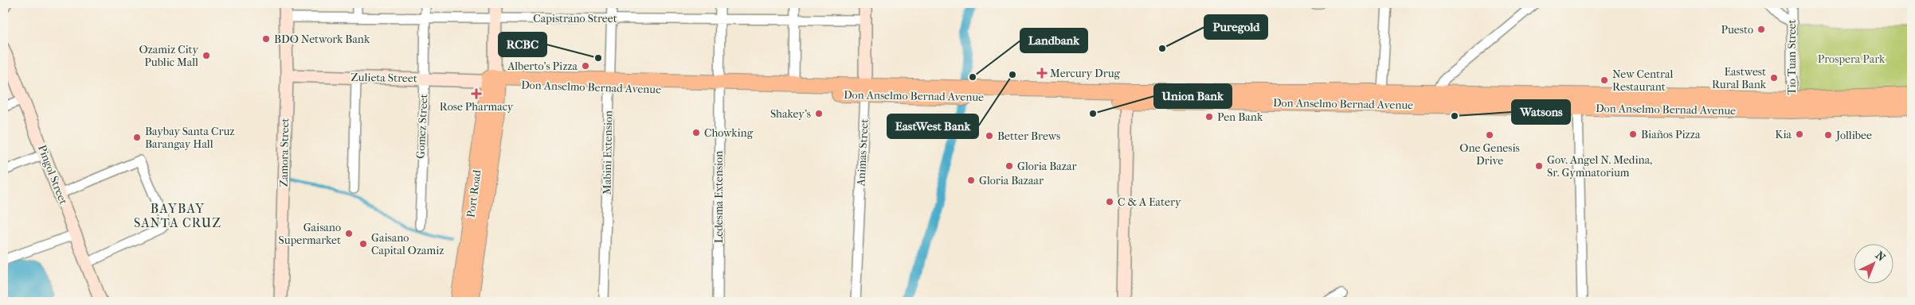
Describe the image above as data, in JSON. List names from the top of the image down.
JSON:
{
  "streets": {
    "main road": ["Don Anselmo Bernad Avenue", "Port Road"],
    "street": [
      "Capistrano Street",
      "Tio Tuan Street",
      "Zulieta Street",
      "Gomez Street",
      "Zamora Street",
      "Mabini Extension",
      "Animas Street",
      "Pingol Street",
      "Ledesma Extension"
    ]
  },
  "crossings": [
    ["Capistrano Street", "Gomez Street"],
    ["Capistrano Street", "Zamora Street"],
    ["Capistrano Street", "Mabini Extension"],
    ["Capistrano Street", "Animas Street"],
    ["Capistrano Street", "Ledesma Extension"],
    ["Tio Tuan Street", "Don Anselmo Bernad Avenue"],
    ["Zulieta Street", "Don Anselmo Bernad Avenue"],
    ["Zulieta Street", "Gomez Street"],
    ["Zulieta Street", "Zamora Street"],
    ["Zulieta Street", "Port Road"],
    ["Don Anselmo Bernad Avenue", "Mabini Extension"],
    ["Don Anselmo Bernad Avenue", "Animas Street"],
    ["Don Anselmo Bernad Avenue", "Port Road"],
    ["Don Anselmo Bernad Avenue", "Ledesma Extension"]
  ],
  "districts": ["BAYBAY SANTA CRUZ"],
  "parks": ["Prospera Park"],
  "places": {
    "other": [
      "Puesto",
      "BDO Network Bank",
      "Puregold",
      "Ozamiz City Public Mall",
      "RCBC",
      "Alberto's Pizza",
      "EastWest Bank",
      "Landbank",
      "Eastwest Rural Bank",
      "New Central Restaurant",
      "Shakey's",
      "Union Bank",
      "Watsons",
      "Pen Bank",
      "Chowking",
      "Biaños Pizza",
      "Kia",
      "One Genesis Drive",
      "Jollibee",
      "Better Brews",
      "Baybay Santa Cruz Barangay Hall",
      "Gloria Bazar",
      "Gov. Angel N. Medina, Sr. Gymnatorium",
      "Gloria Bazaar",
      "C & A Eatery",
      "Gaisano Supermarket",
      "Gaisano Capital Ozamiz"
    ],
    "health": ["Mercury Drug", "Rose Pharmacy"]
  },
  "north": "top right"
}
